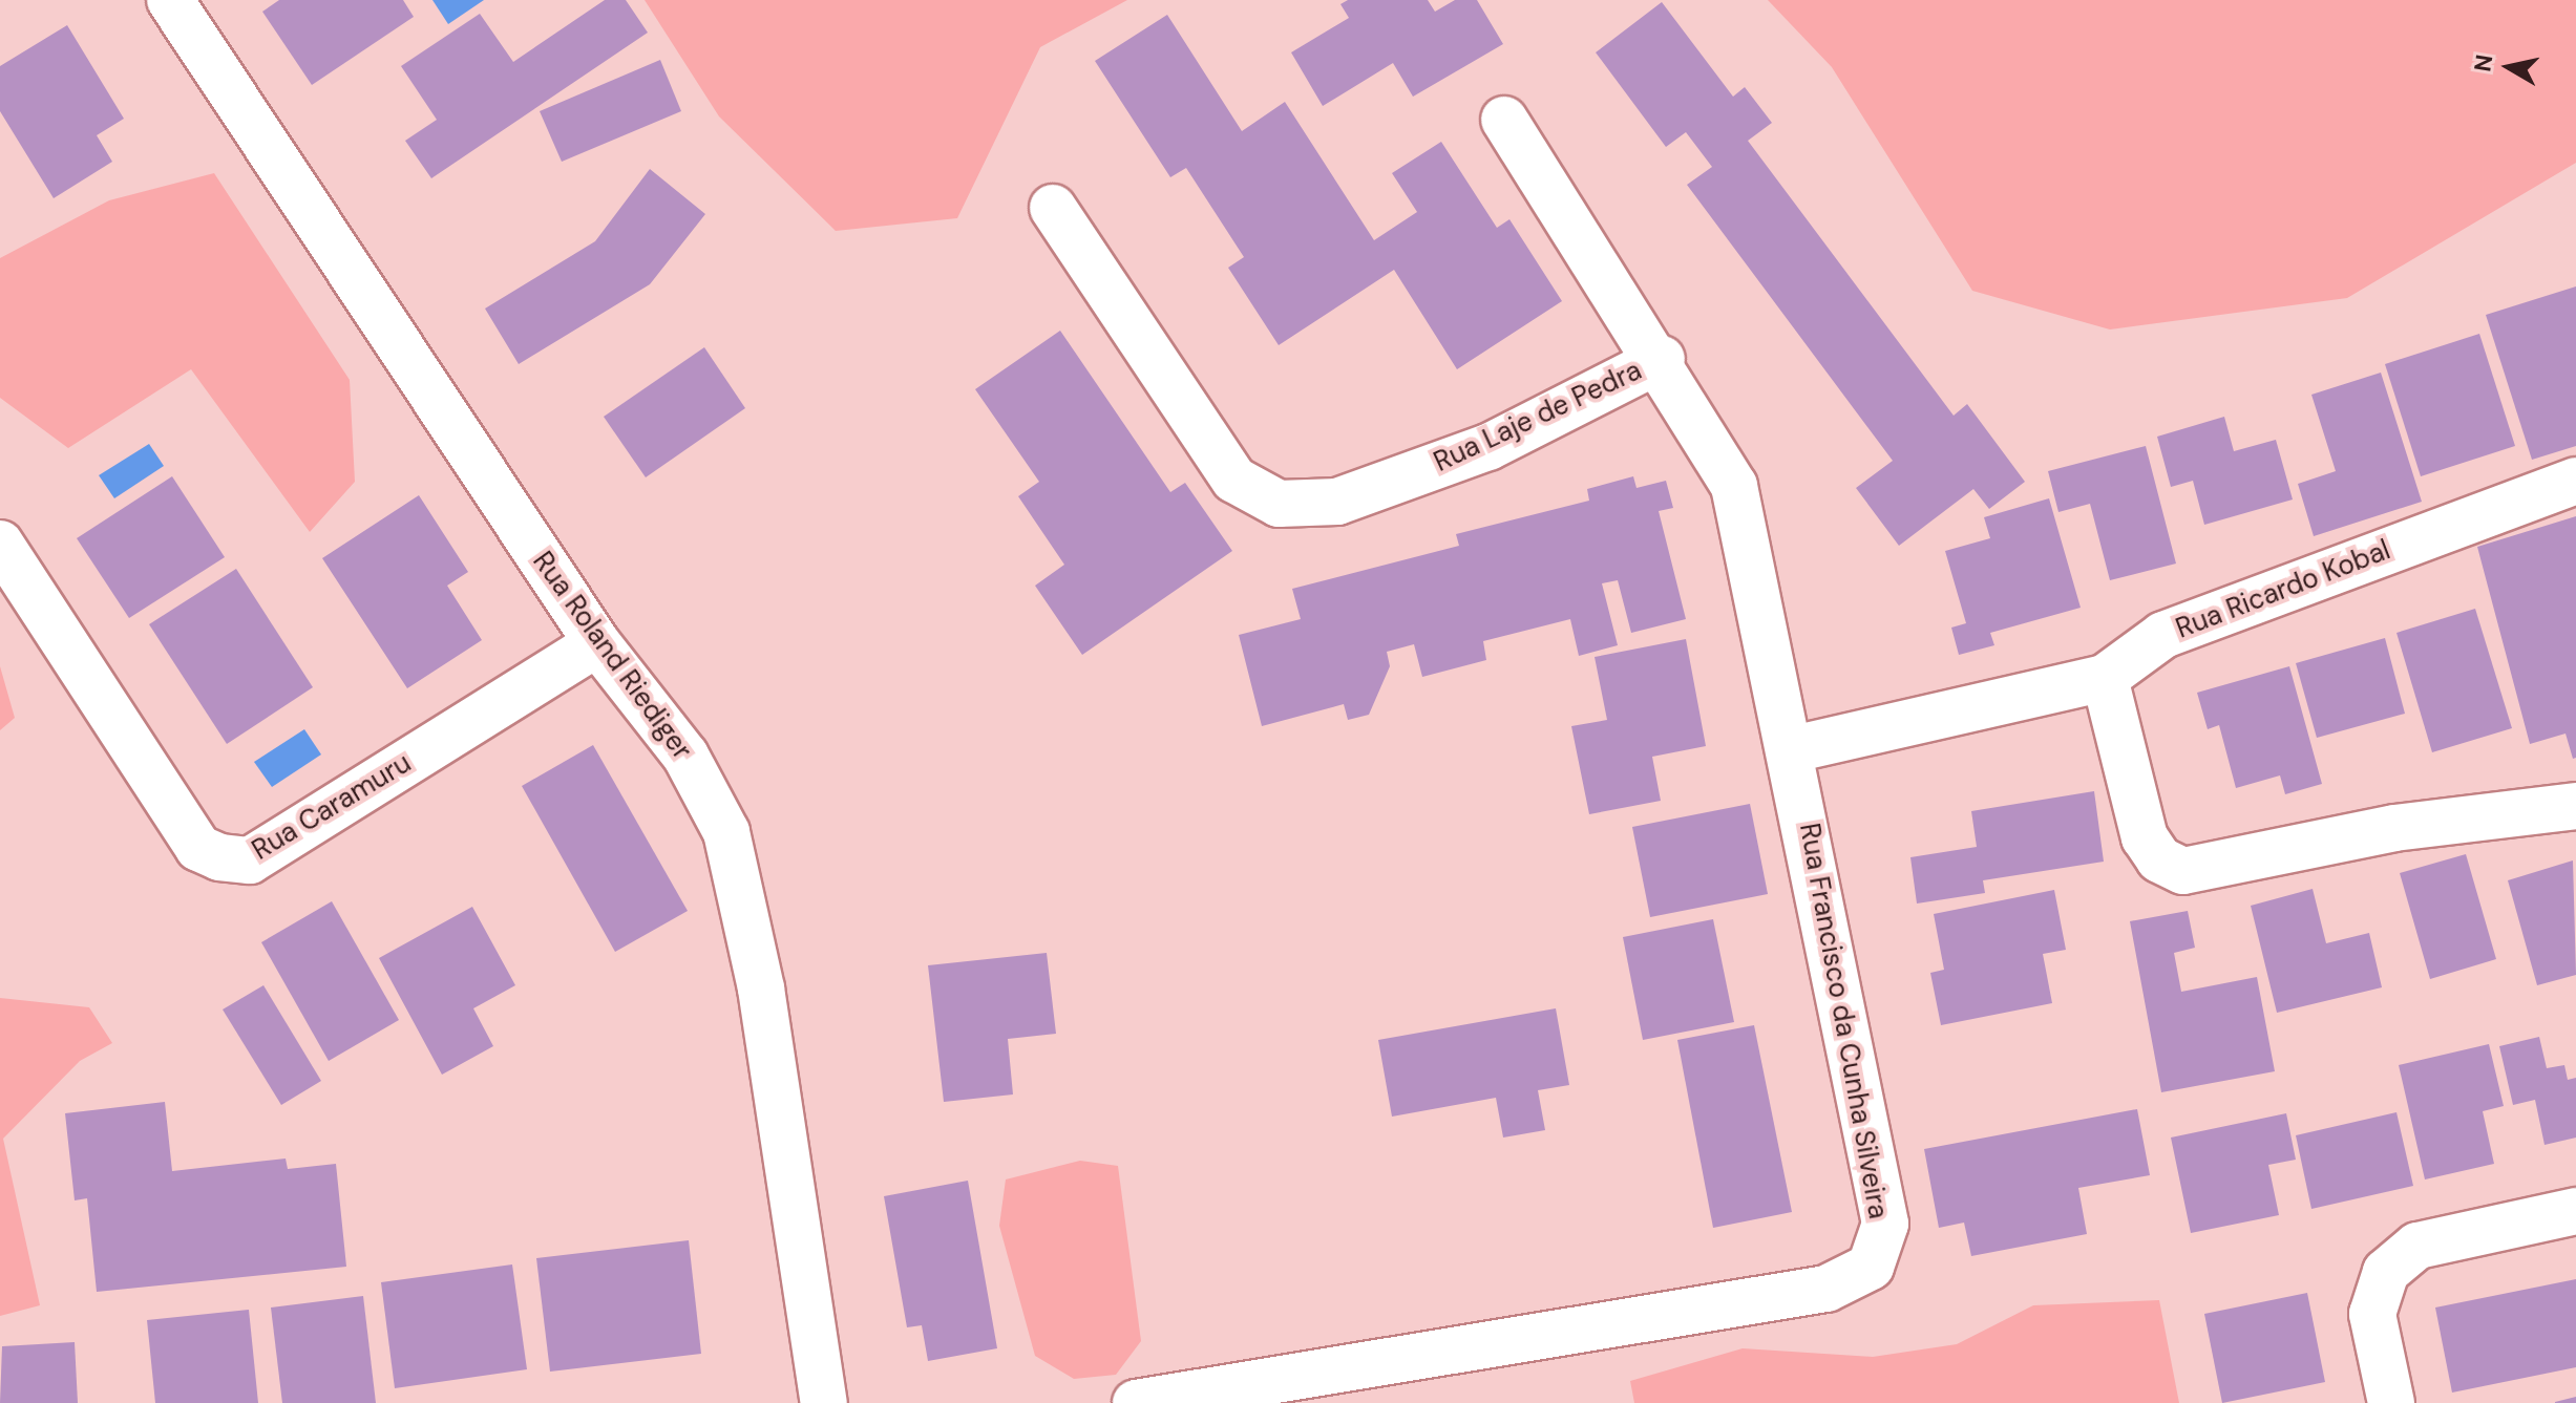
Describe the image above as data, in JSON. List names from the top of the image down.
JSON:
{
  "streets": {
    "street": [
      "Rua Laje de Pedra",
      "Rua Ricardo Kobal",
      "Rua Roland Riediger",
      "Rua Caramuru",
      "Rua Francisco da Cunha Silveira"
    ]
  },
  "crossings": [
    ["Rua Laje de Pedra", "Rua Francisco da Cunha Silveira"],
    ["Rua Roland Riediger", "Rua Caramuru"]
  ],
  "north": "left"
}
